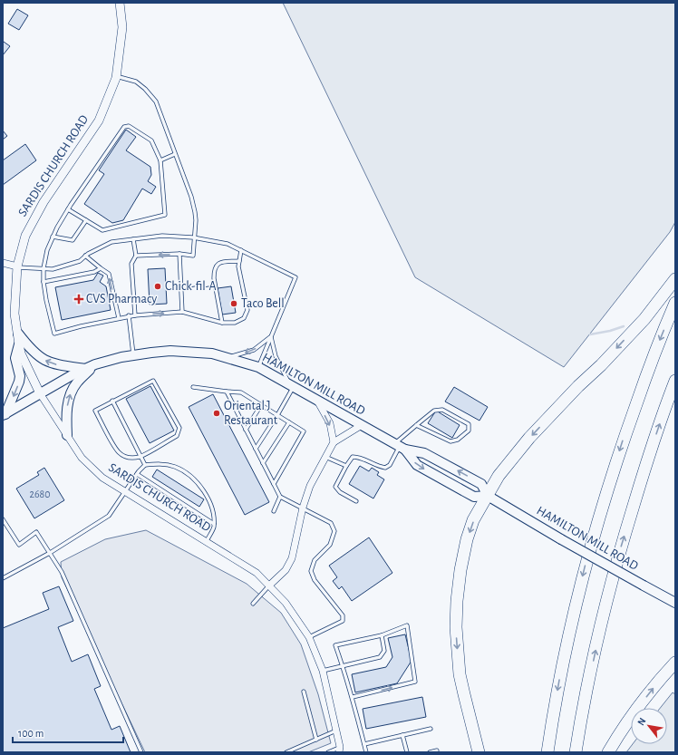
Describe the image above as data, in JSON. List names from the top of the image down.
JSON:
{
  "streets": {
    "main road": ["HAMILTON MILL ROAD"],
    "street": ["SARDIS CHURCH ROAD"]
  },
  "crossings": [
    ["SARDIS CHURCH ROAD", "HAMILTON MILL ROAD"]
  ],
  "places": {
    "other": ["Chick-fil-A", "Taco Bell", "Oriental J Restaurant"],
    "health": ["CVS Pharmacy"]
  },
  "house_numbers": ["2680"],
  "scale_bar": "100 m",
  "north": "top left"
}
